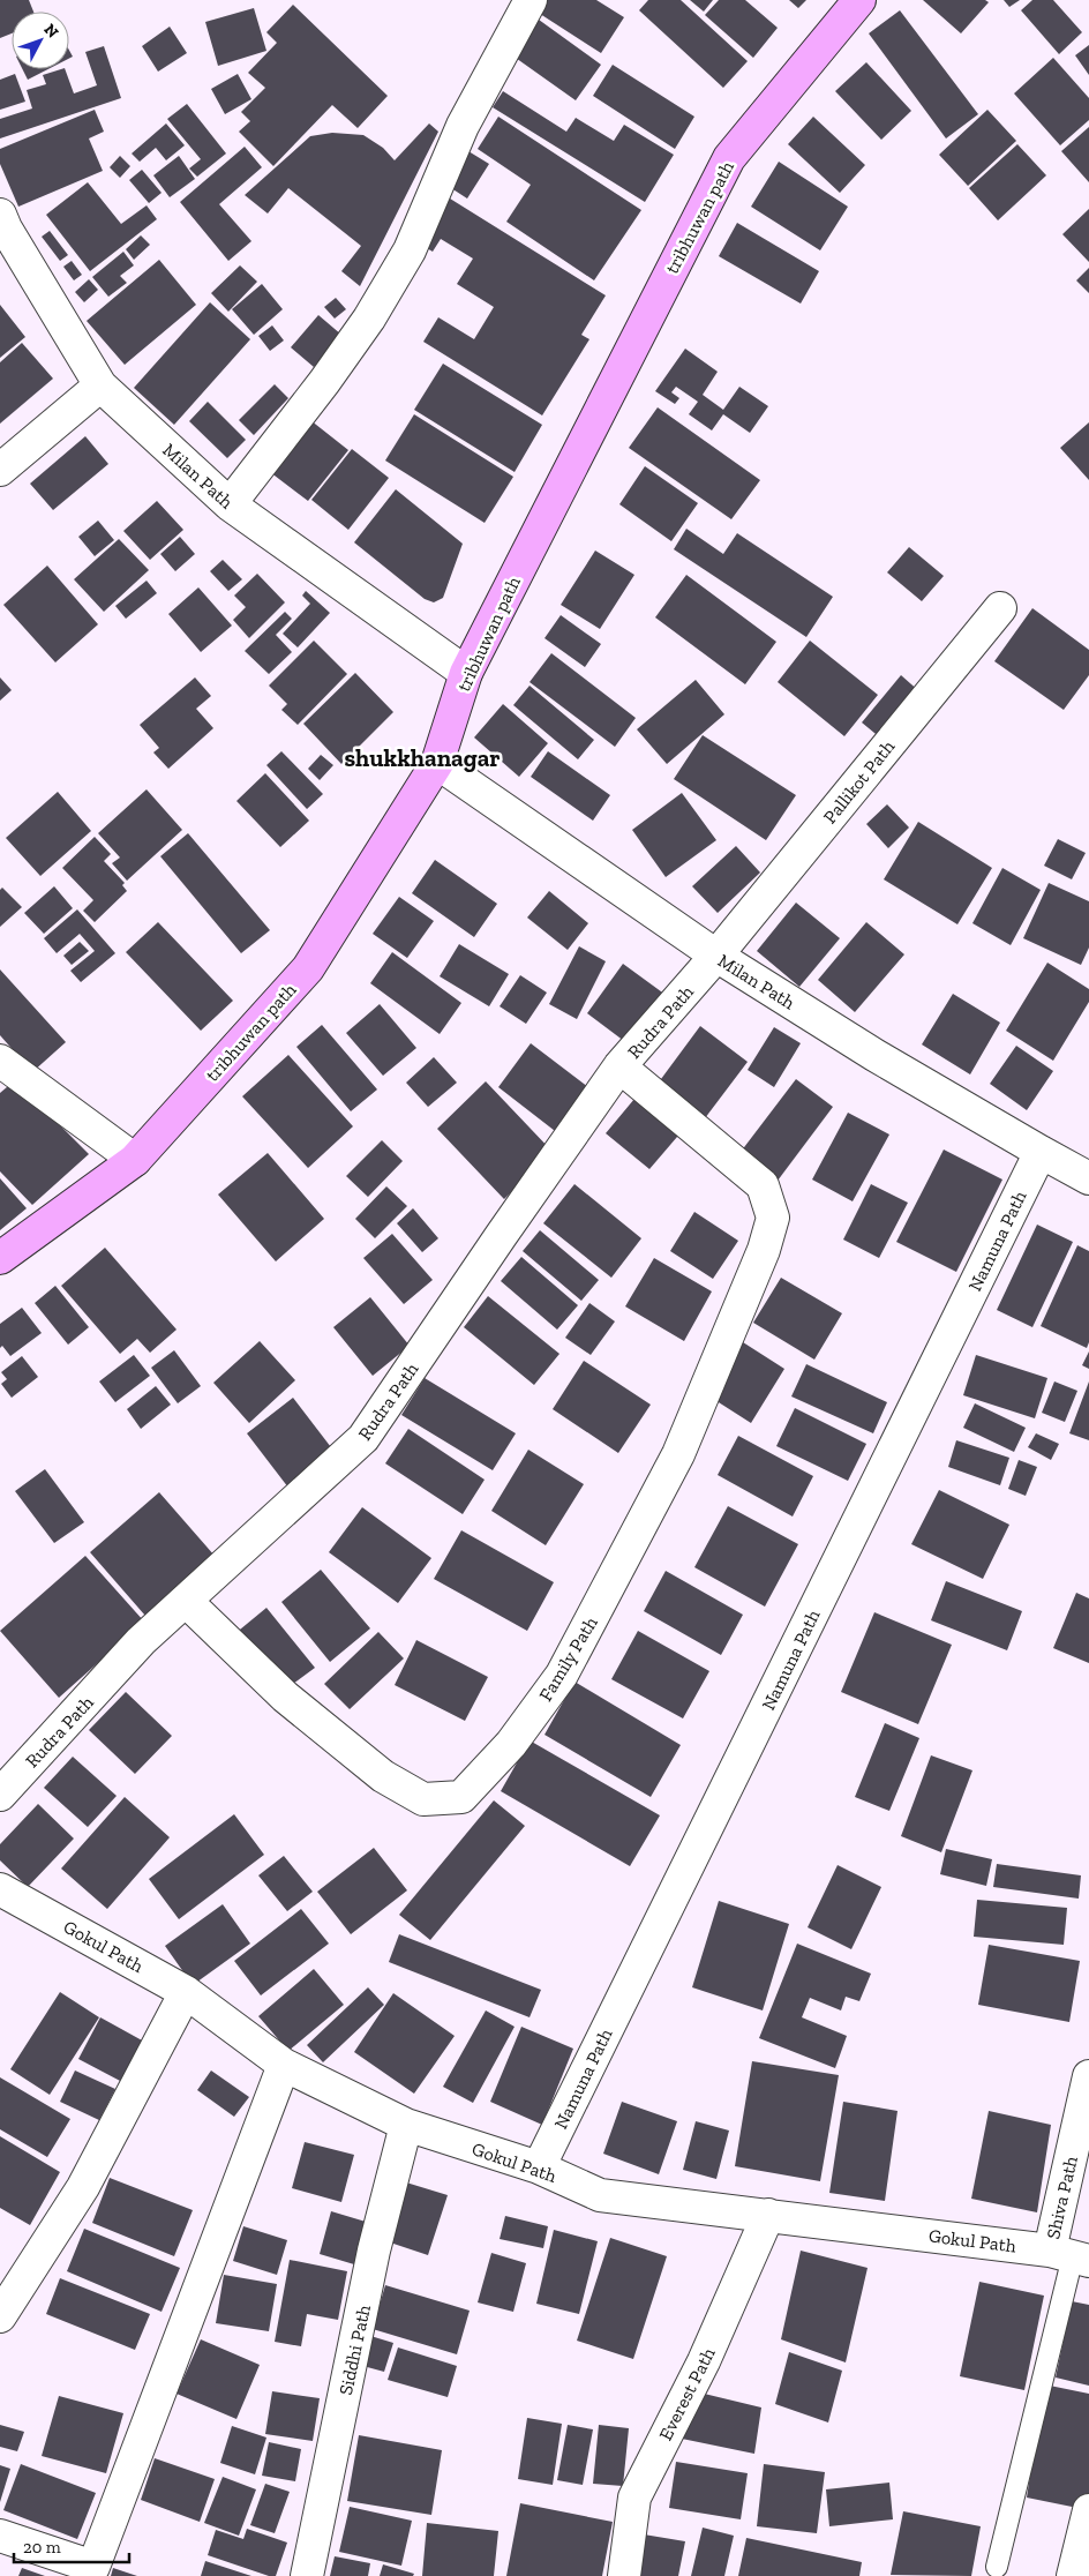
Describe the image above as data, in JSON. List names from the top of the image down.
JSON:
{
  "streets": {
    "street": [
      "tribhuwan path",
      "Milan Path",
      "Pallikot Path",
      "Rudra Path",
      "Namuna Path",
      "Family Path",
      "Gokul Path",
      "Shiva Path",
      "Siddhi Path",
      "Everest Path"
    ]
  },
  "crossings": [
    ["tribhuwan path", "Milan Path"],
    ["Milan Path", "Pallikot Path"],
    ["Milan Path", "Rudra Path"],
    ["Milan Path", "Namuna Path"],
    ["Pallikot Path", "Rudra Path"],
    ["Rudra Path", "Family Path"],
    ["Namuna Path", "Gokul Path"],
    ["Gokul Path", "Shiva Path"],
    ["Gokul Path", "Siddhi Path"],
    ["Gokul Path", "Everest Path"]
  ],
  "districts": ["shukkhanagar"],
  "scale_bar": "20 m",
  "north": "top right"
}
